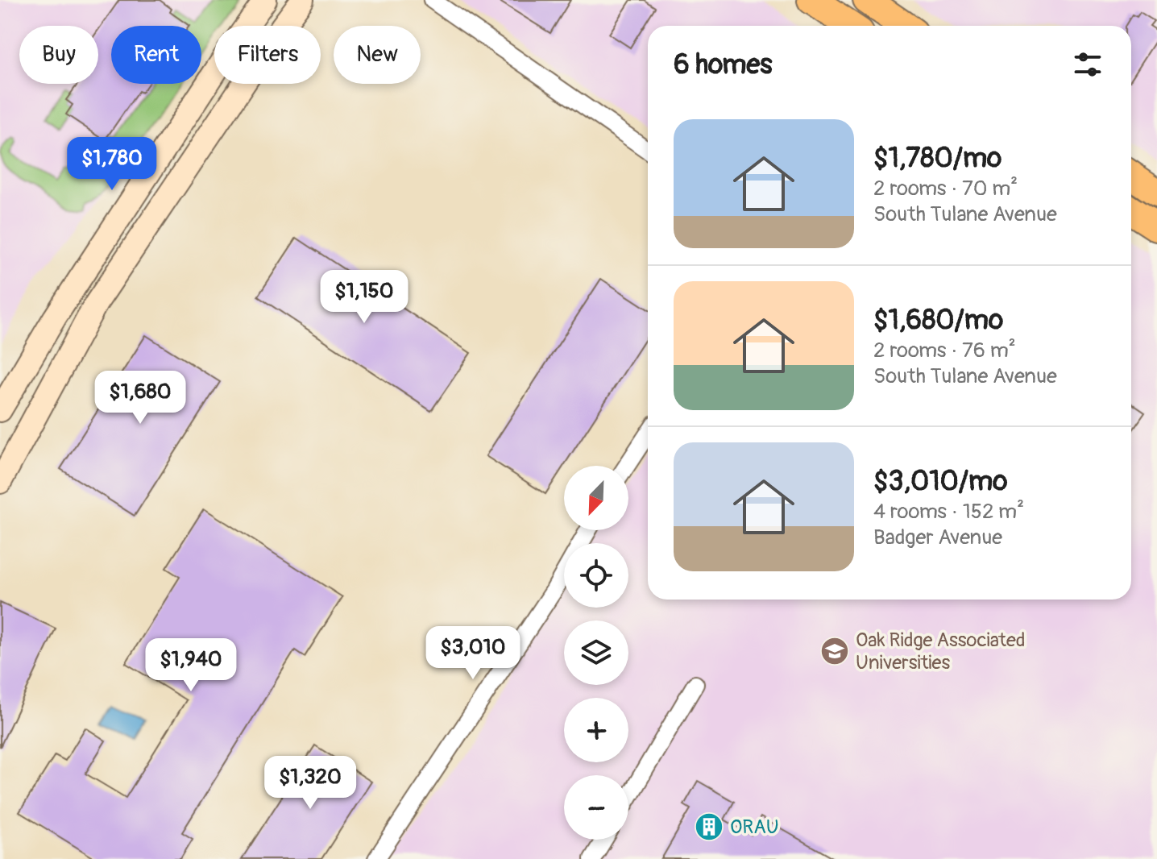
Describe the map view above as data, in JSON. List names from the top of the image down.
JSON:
{
  "places": {
    "school or university": ["Oak Ridge Associated Universities"],
    "building": ["ORAU"]
  },
  "north": "bottom left",
  "page": {
    "chip": [
      "Buy",
      "Rent",
      "Filters",
      "New"
    ],
    "heading": "6 homes",
    "list": [
      {
        "name": "$1,780/mo",
        "note": "2 rooms · 70 m² · South Tulane Avenue"
      },
      {
        "name": "$1,680/mo",
        "note": "2 rooms · 76 m² · South Tulane Avenue"
      },
      {
        "name": "$3,010/mo",
        "note": "4 rooms · 152 m² · Badger Avenue"
      }
    ],
    "price": [
      "$1,780",
      "$1,150",
      "$1,680",
      "$3,010",
      "$1,940",
      "$1,320"
    ],
    "map_buttons": ["+", "−"]
  }
}
